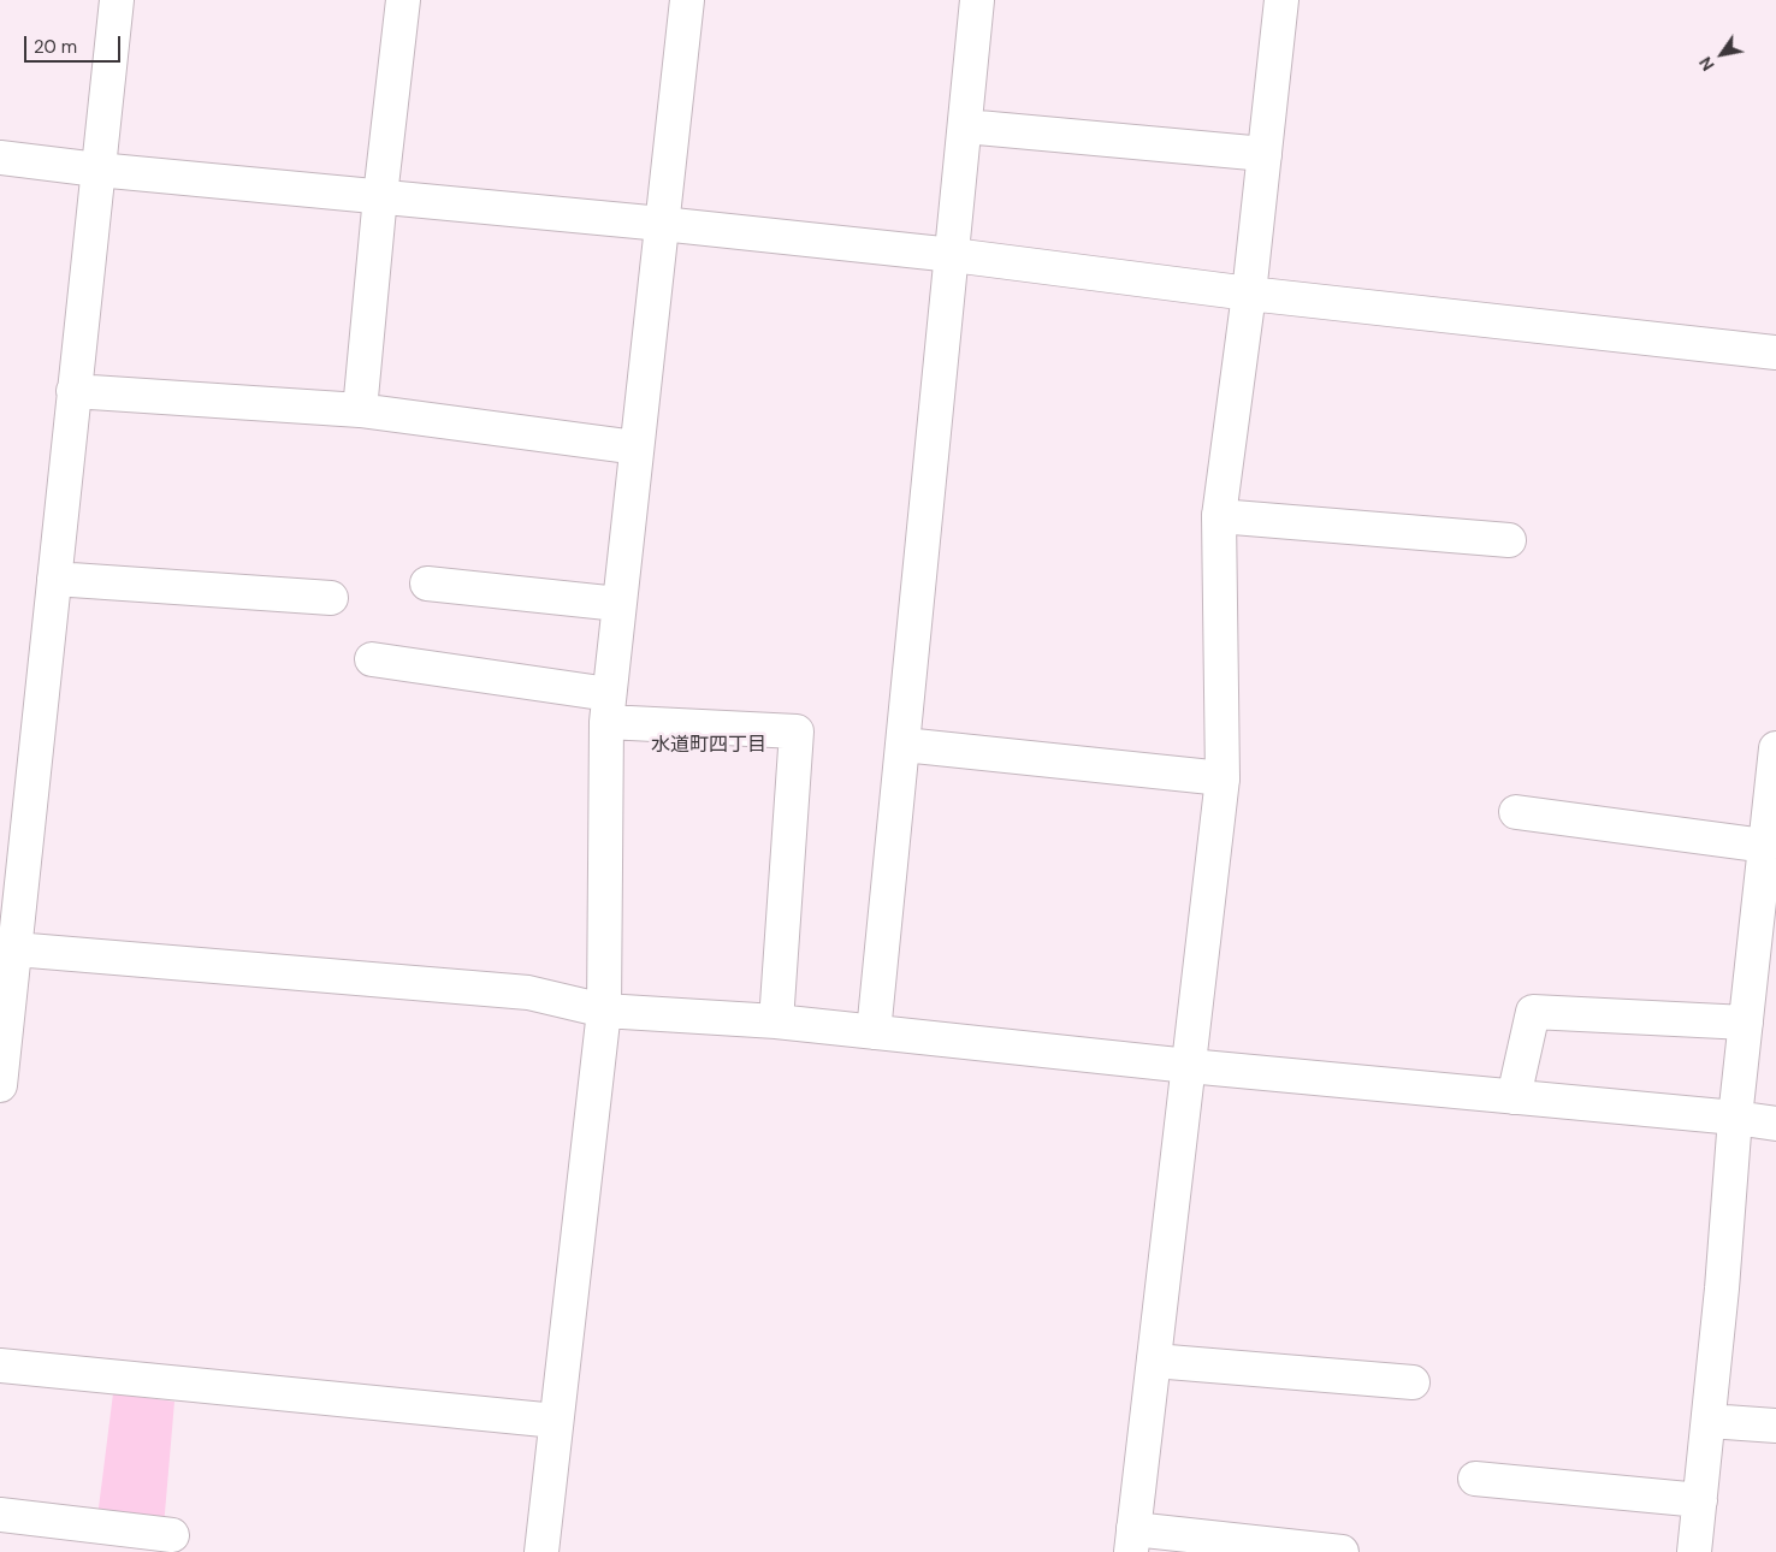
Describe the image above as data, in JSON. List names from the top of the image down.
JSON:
{
  "districts": ["水道町四丁目"],
  "scale_bar": "20 m",
  "north": "bottom left"
}
